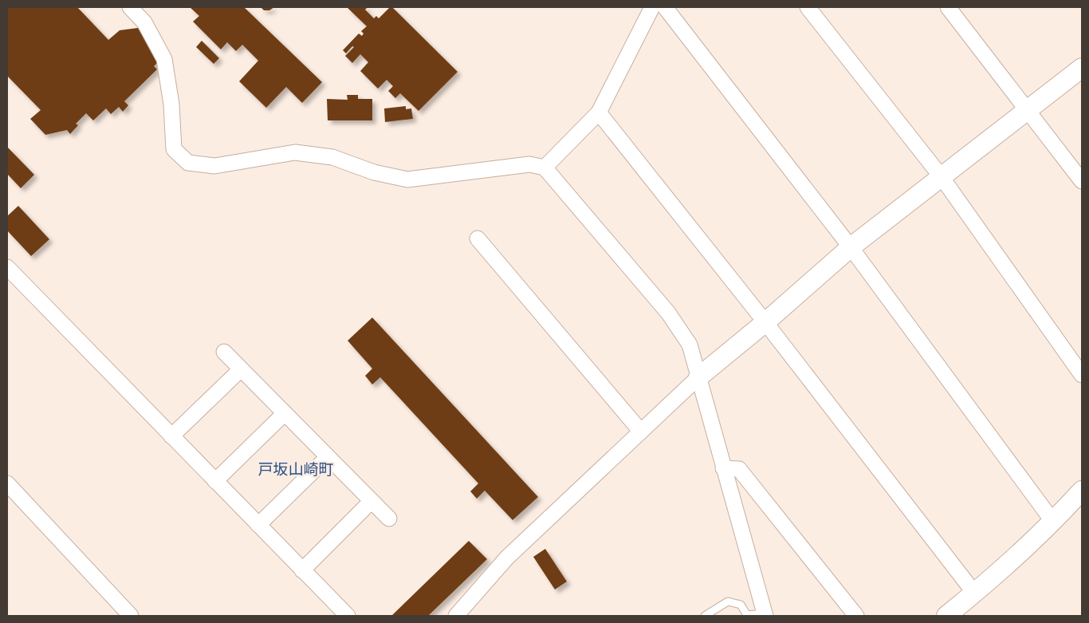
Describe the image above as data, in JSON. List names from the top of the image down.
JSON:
{
  "districts": ["戸坂山崎町"]
}
